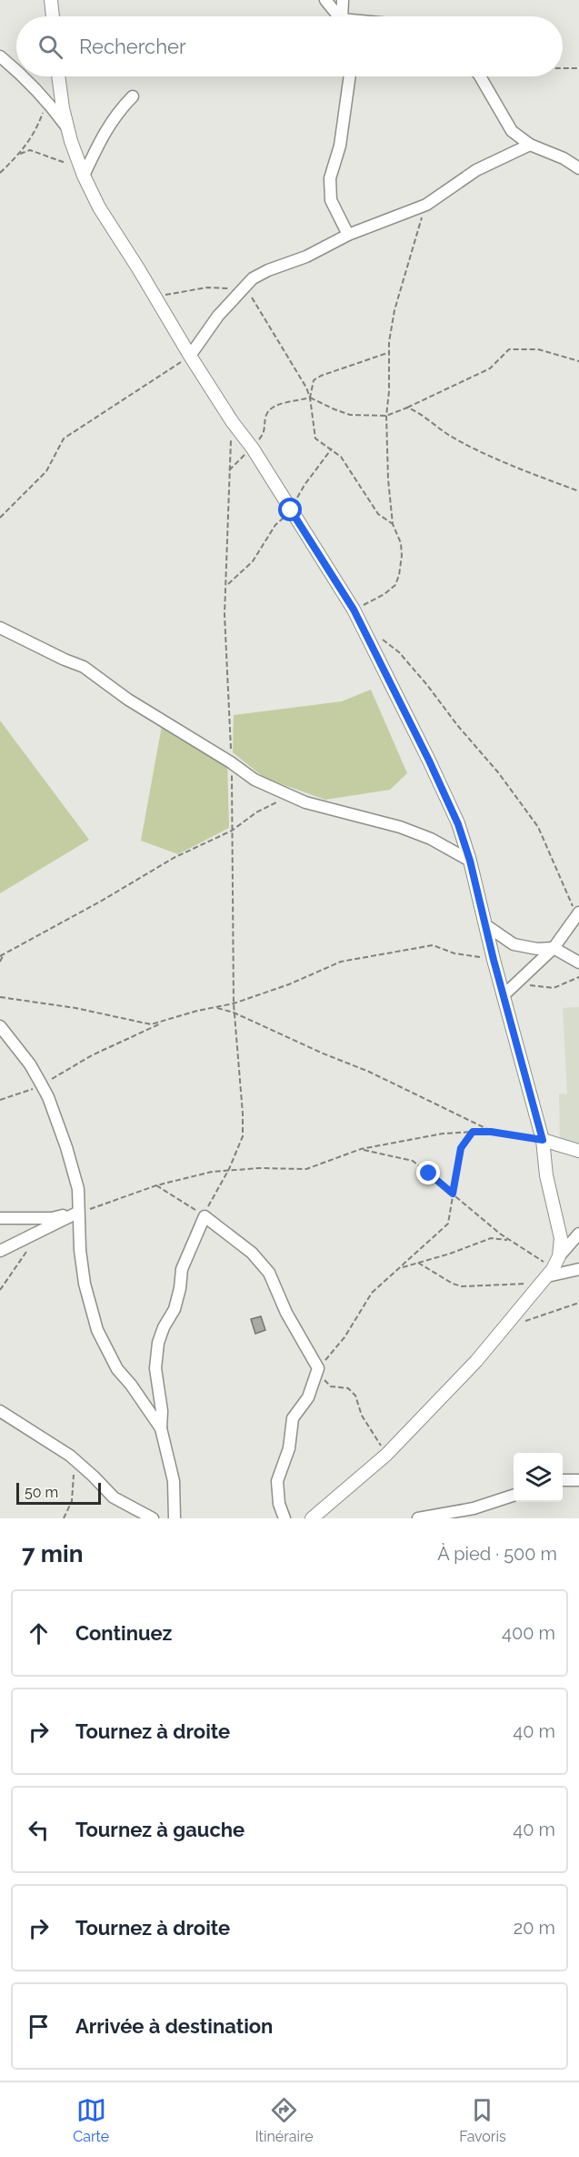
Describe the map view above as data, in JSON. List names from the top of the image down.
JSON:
{
  "scale_bar": "50 m",
  "page": {
    "search": "Rechercher",
    "scale": "50 m",
    "heading": ["7 min", "À pied · 500 m"],
    "list": [
      ["Continuez", "400 m"],
      ["Tournez à droite", "40 m"],
      ["Tournez à gauche", "40 m"],
      ["Tournez à droite", "20 m"],
      "Arrivée à destination"
    ],
    "nav": ["Carte", "Itinéraire", "Favoris"]
  }
}
